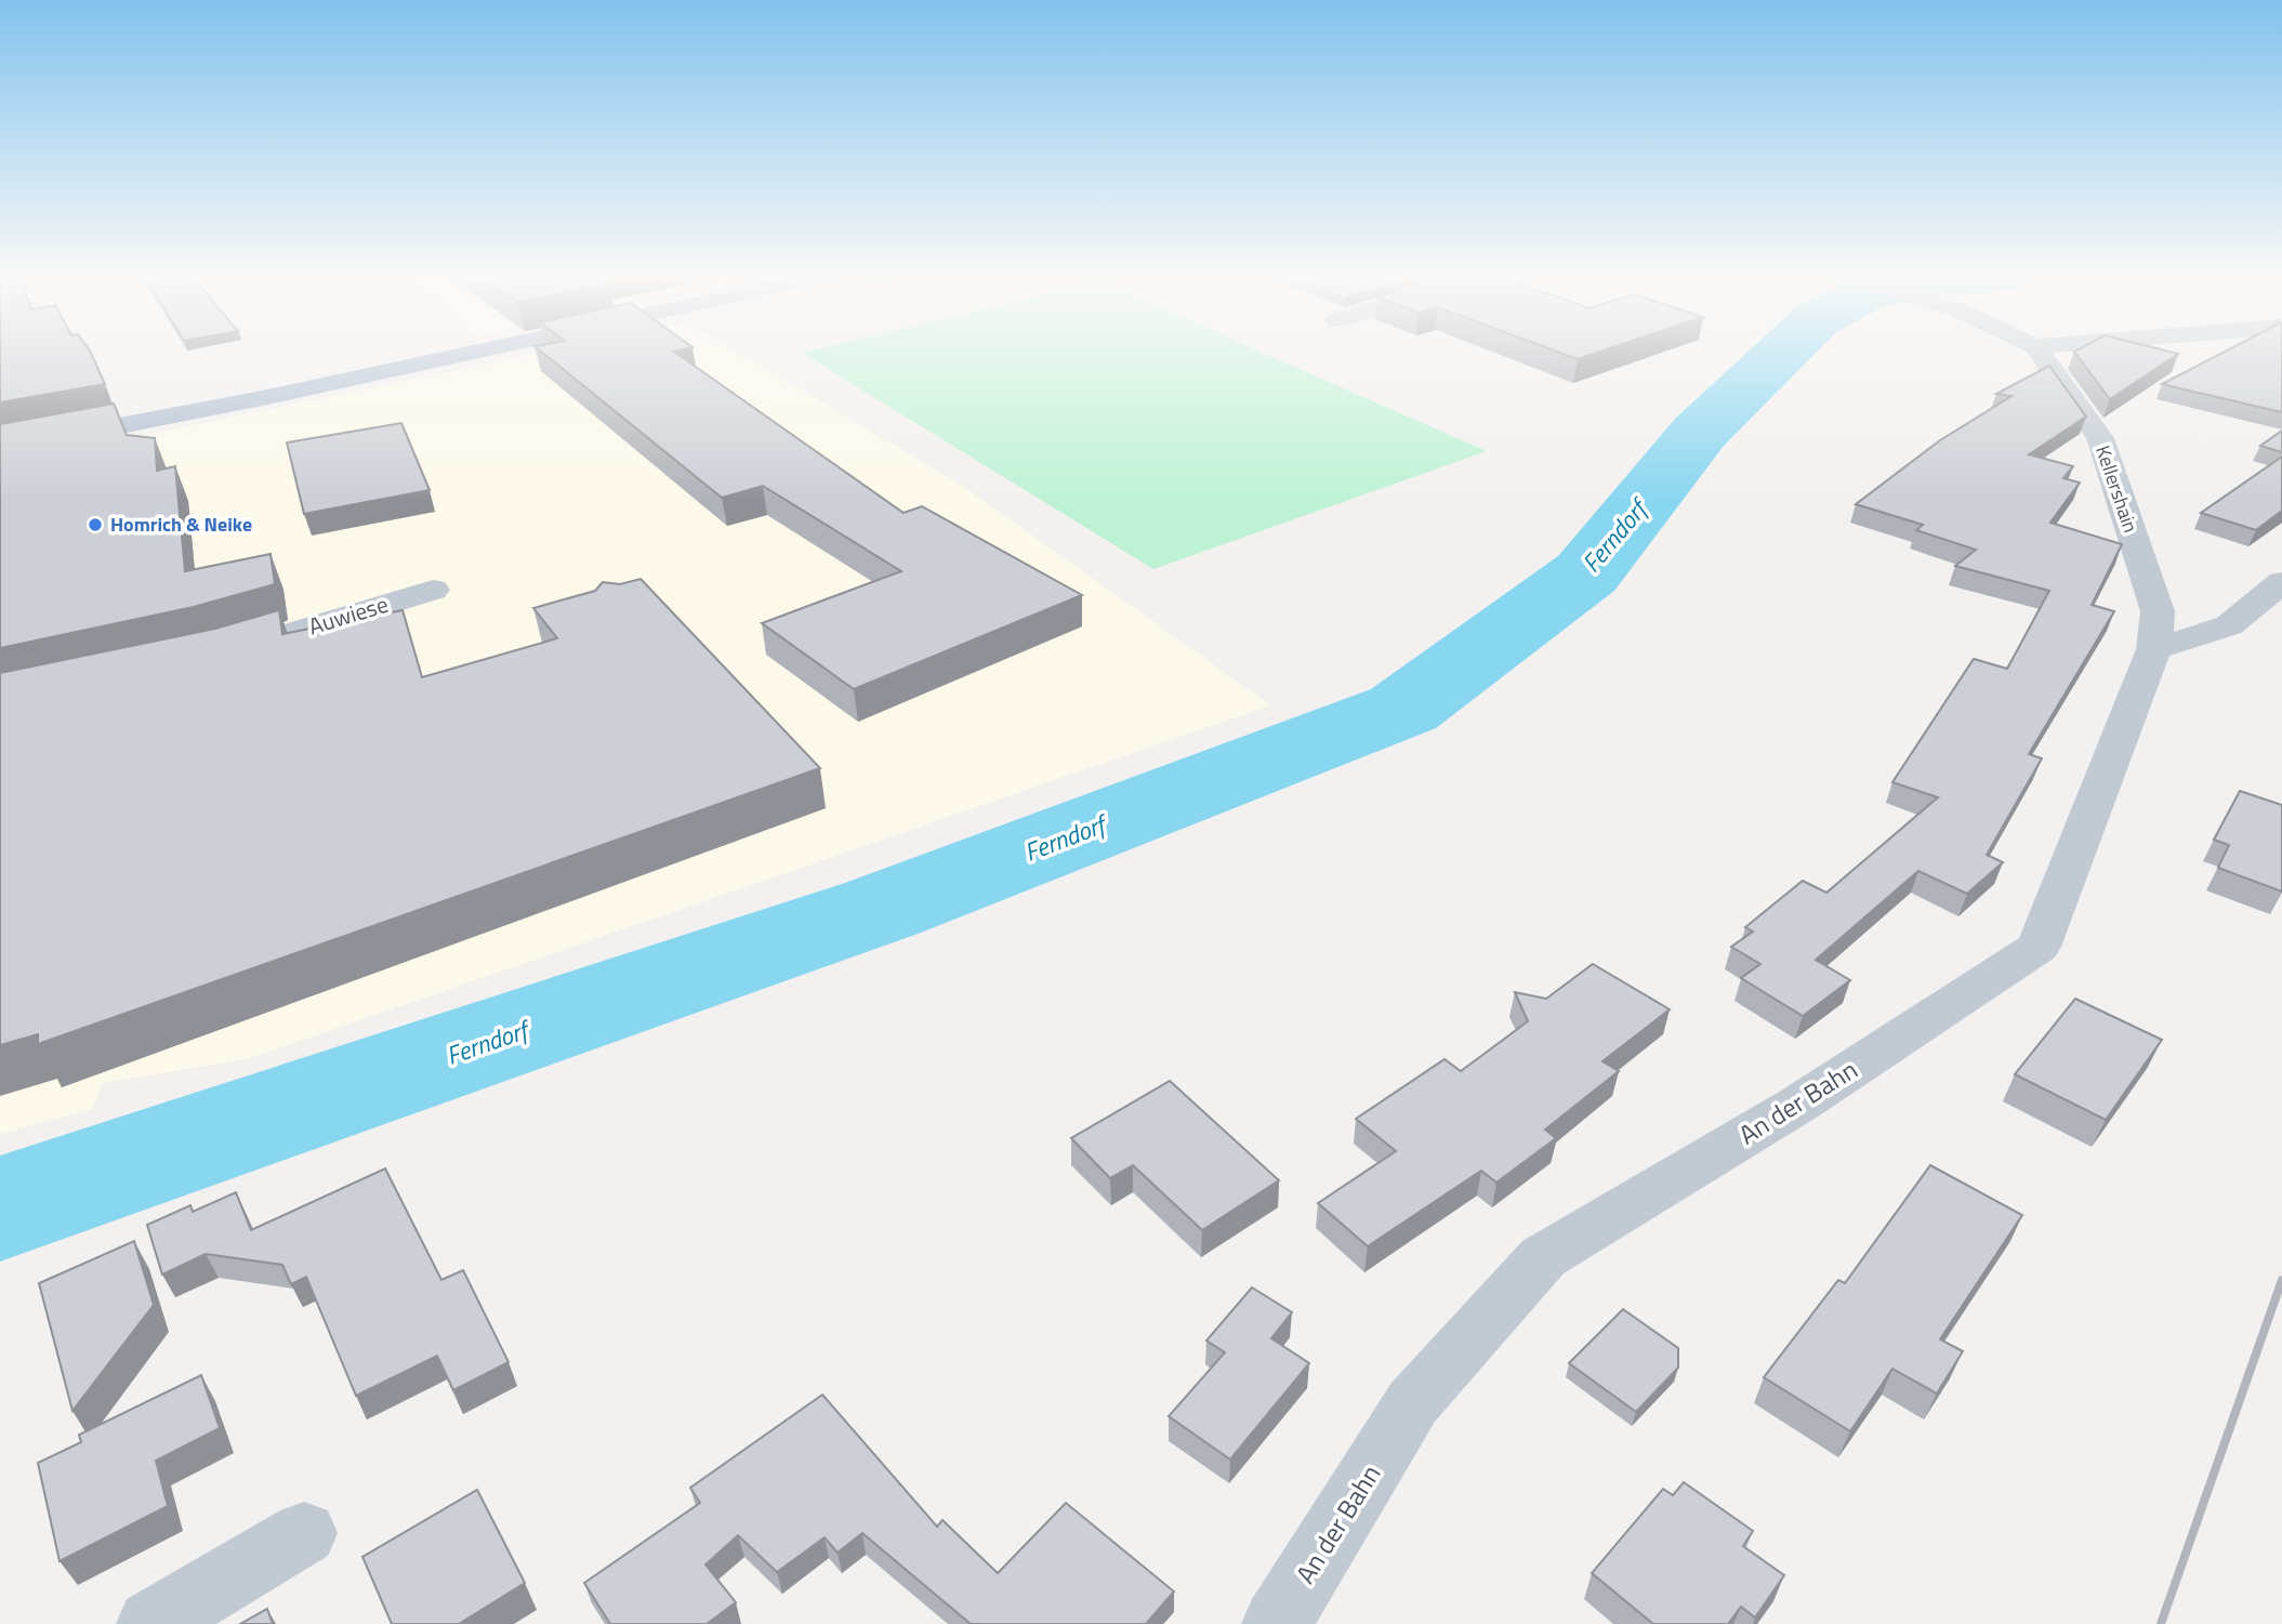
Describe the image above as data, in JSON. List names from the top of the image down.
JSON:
{
  "streets": {
    "street": ["Kellershain", "Auwiese", "An der Bahn"]
  },
  "crossings": [
    ["Kellershain", "An der Bahn"]
  ],
  "water": ["Ferndorf"],
  "places": ["Homrich & Neike"]
}
